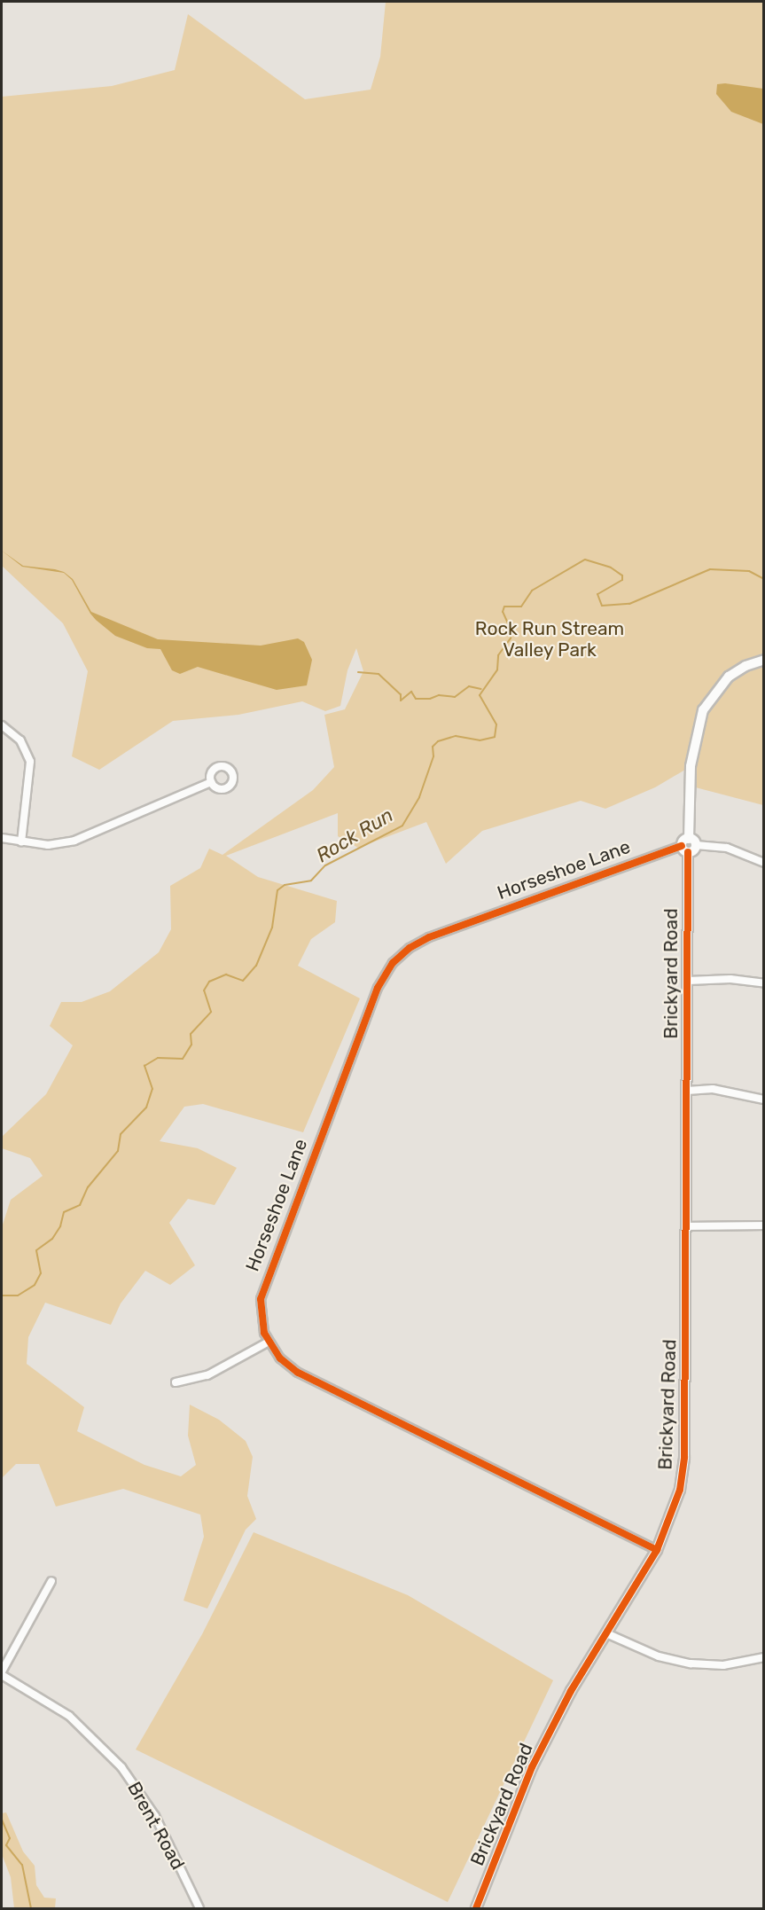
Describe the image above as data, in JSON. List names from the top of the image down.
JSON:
{
  "streets": {
    "street": ["Horseshoe Lane", "Brickyard Road", "Brent Road"]
  },
  "crossings": [
    ["Horseshoe Lane", "Brickyard Road"]
  ],
  "water": ["Rock Run"],
  "parks": ["Rock Run Stream Valley Park"]
}
